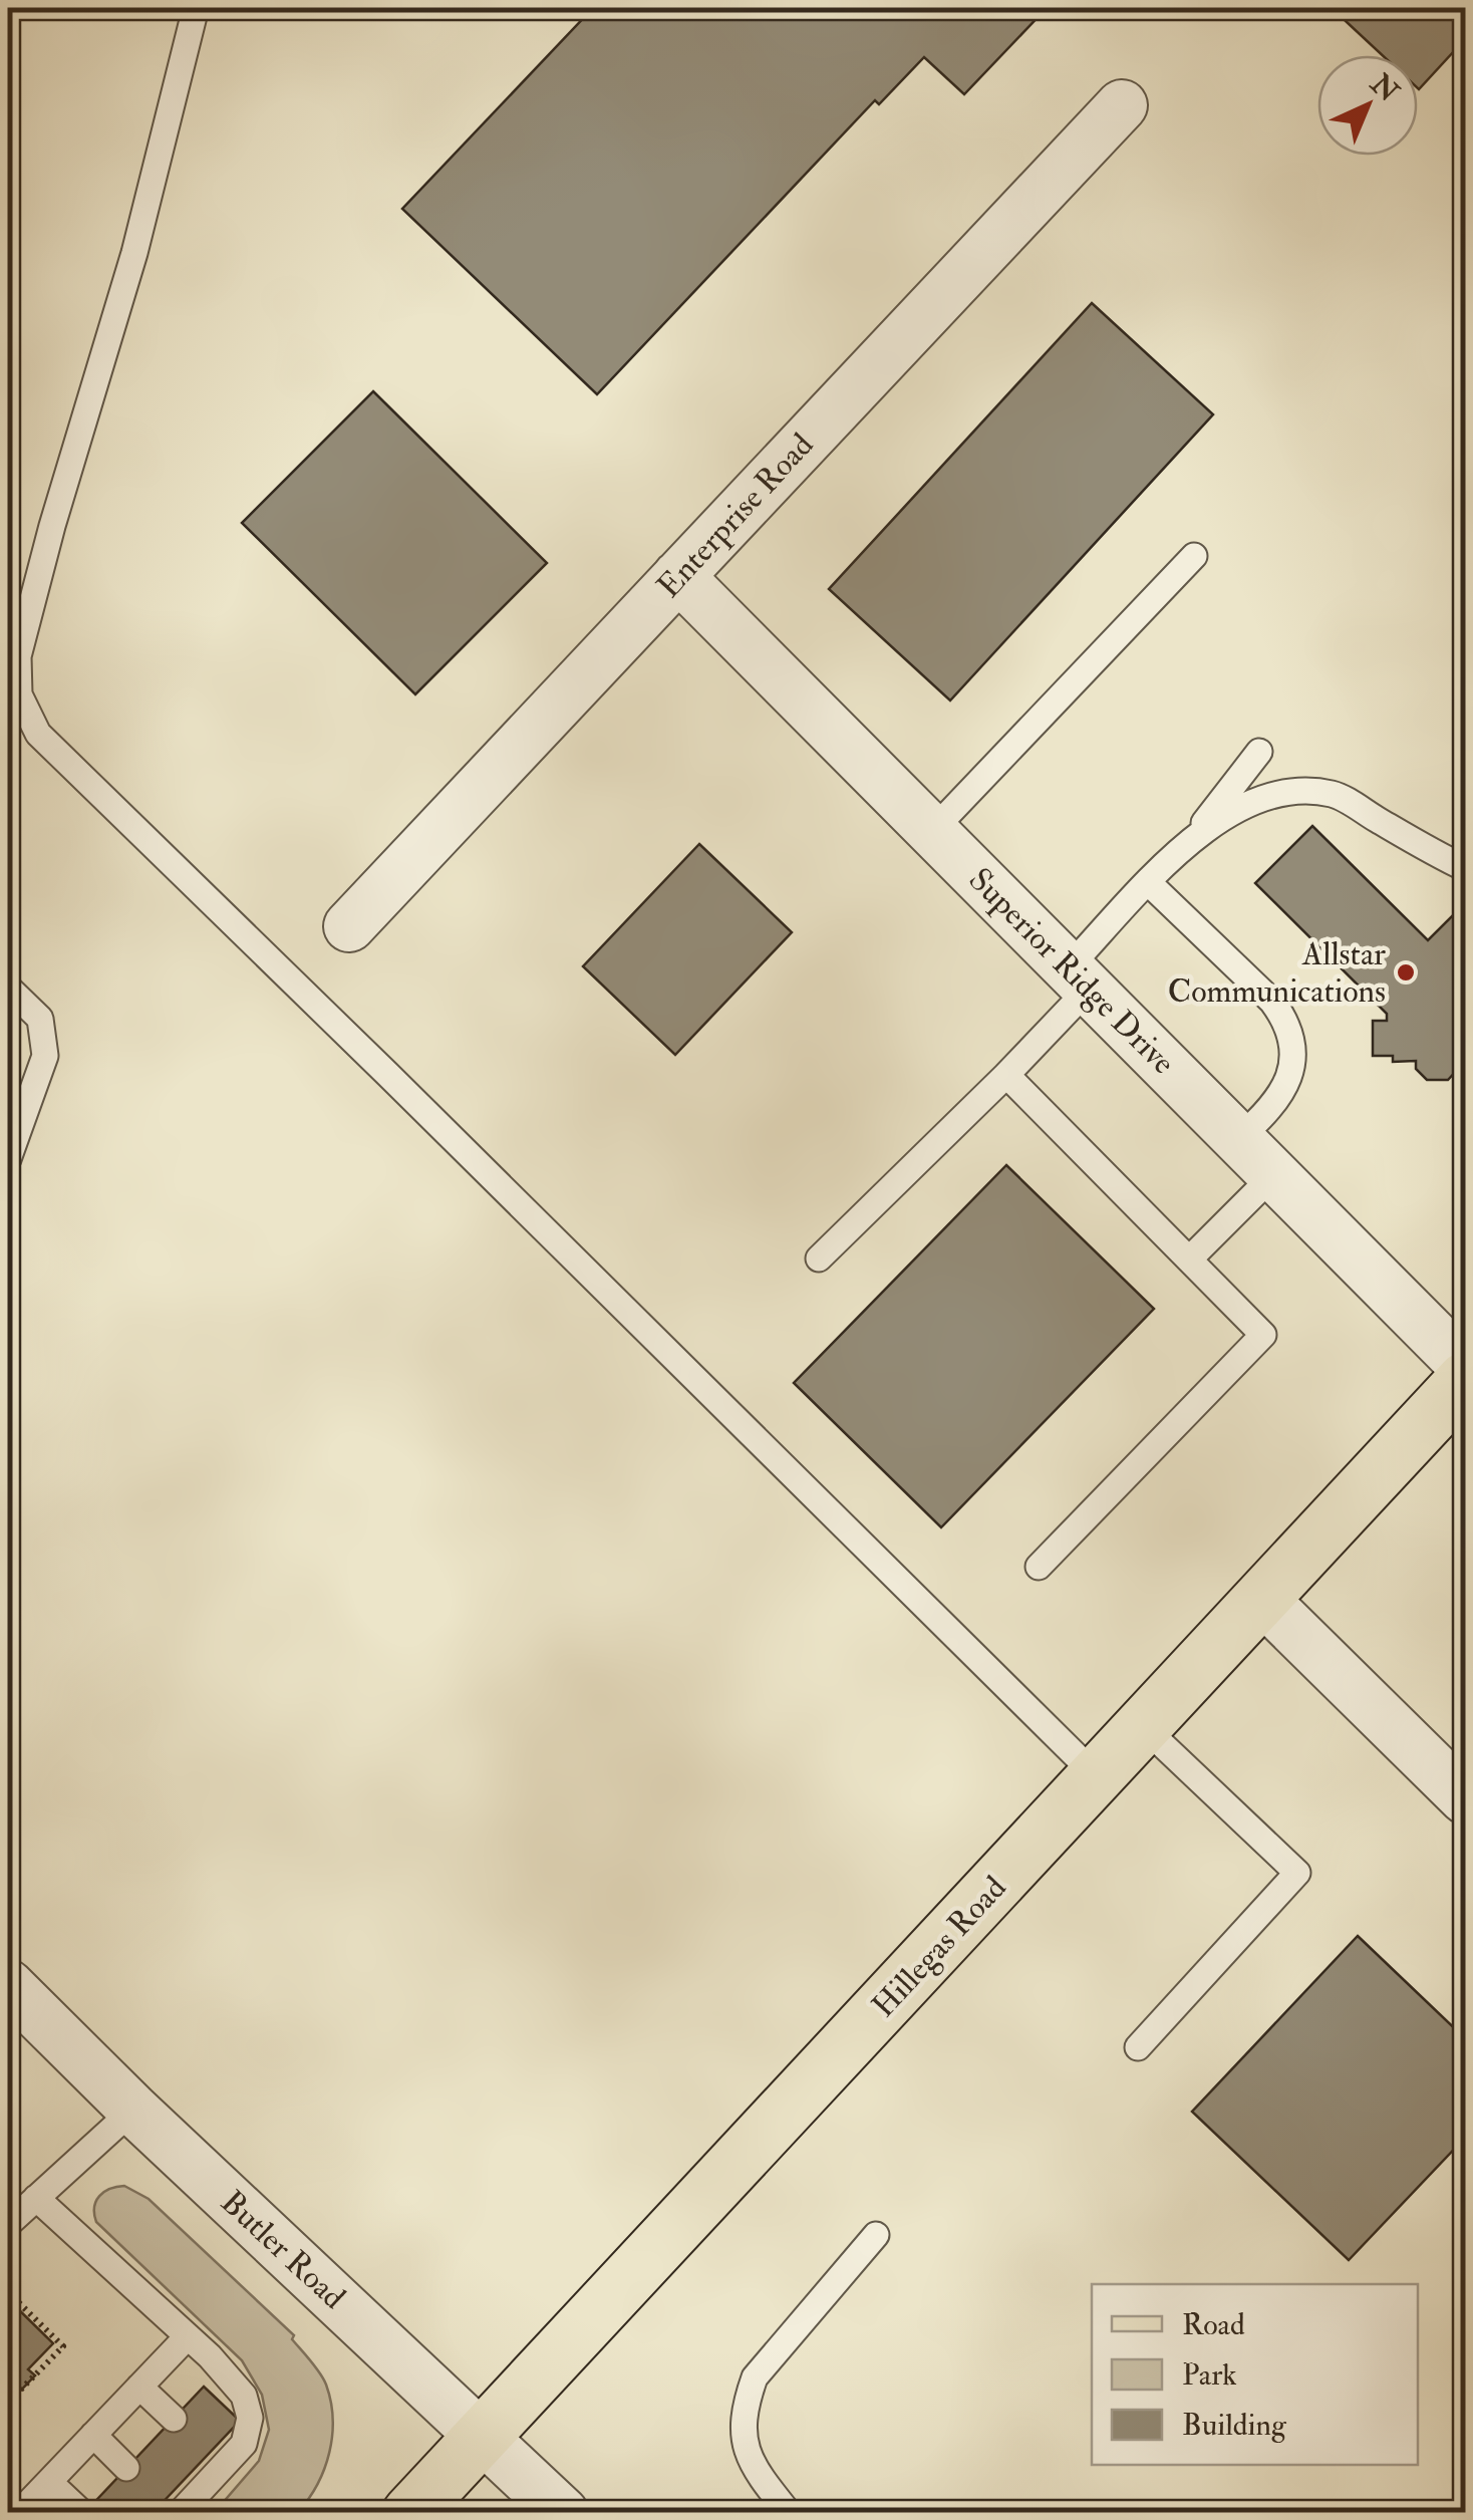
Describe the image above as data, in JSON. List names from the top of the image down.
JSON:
{
  "streets": {
    "main road": ["Hillegas Road"],
    "street": ["Enterprise Road", "Superior Ridge Drive", "Butler Road"]
  },
  "crossings": [
    ["Enterprise Road", "Superior Ridge Drive"],
    ["Hillegas Road", "Butler Road"]
  ],
  "places": ["Allstar Communications"],
  "legend": ["Road", "Park", "Building"],
  "north": "top right"
}
